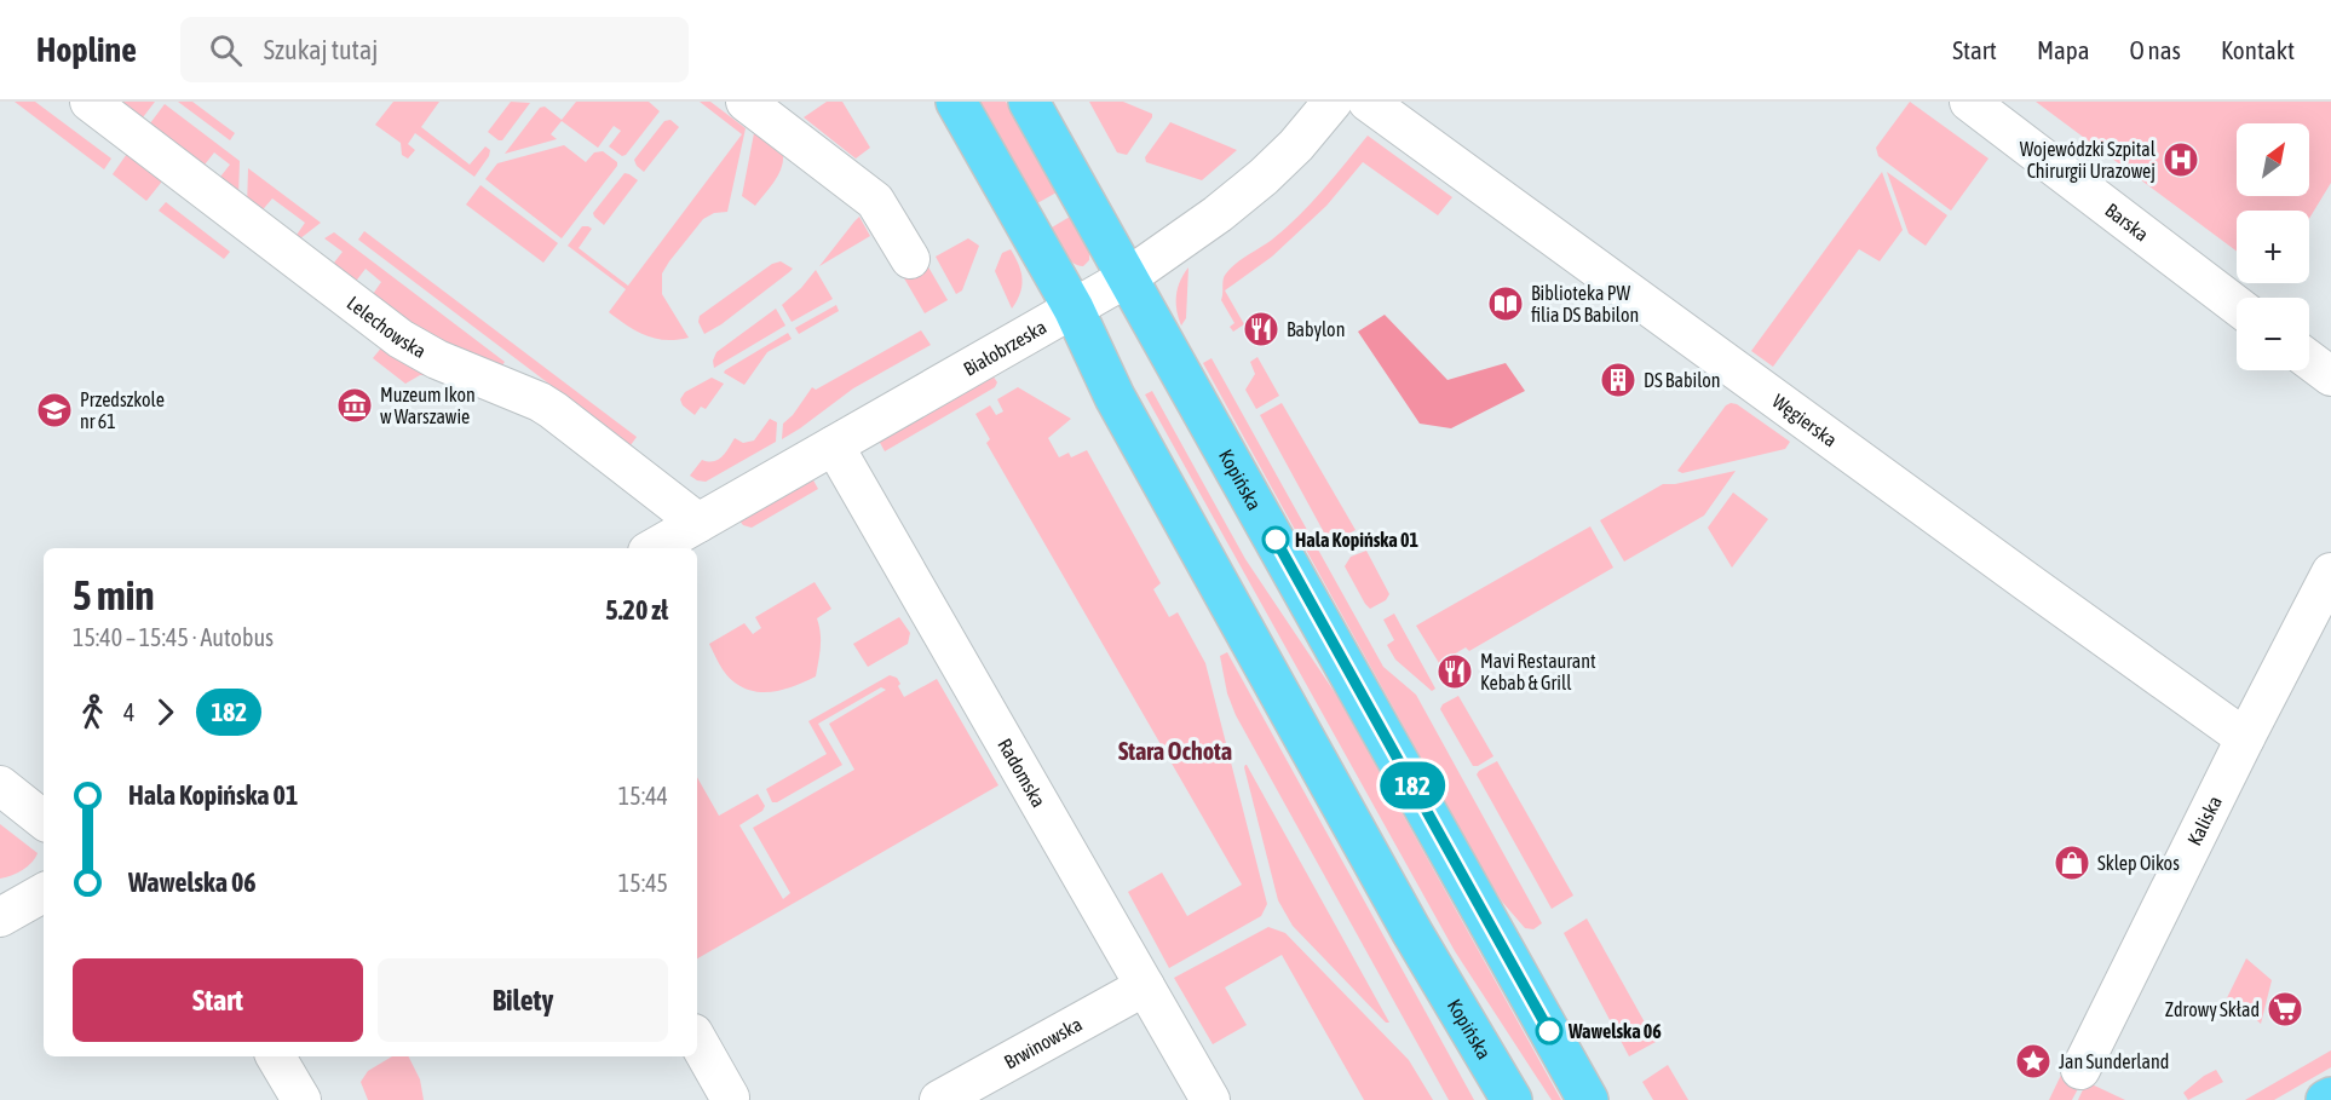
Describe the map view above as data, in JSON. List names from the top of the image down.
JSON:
{
  "streets": {
    "main road": ["Kopińska"],
    "street": [
      "Barska",
      "Lelechowska",
      "Białobrzeska",
      "Węgierska",
      "Radomska",
      "Kaliska",
      "Brwinowska"
    ]
  },
  "crossings": [
    ["Lelechowska", "Białobrzeska"],
    ["Białobrzeska", "Kopińska"],
    ["Białobrzeska", "Radomska"],
    ["Węgierska", "Kaliska"],
    ["Radomska", "Brwinowska"]
  ],
  "districts": ["Stara Ochota"],
  "places": {
    "hospital": ["Wojewódzki Szpital Chirurgii Urazowej"],
    "library": ["Biblioteka PW filia DS Babilon"],
    "restaurant": ["Babylon", "Mavi Restaurant Kebab & Grill"],
    "building": ["DS Babilon"],
    "museum": ["Muzeum Ikon w Warszawie"],
    "school or university": ["Przedszkole nr 61"],
    "other": ["Hala Kopińska 01", "Wawelska 06"],
    "shop": ["Sklep Oikos"],
    "supermarket": ["Zdrowy Skład"],
    "place": ["Jan Sunderland"]
  },
  "lines": ["bus line 182"],
  "north": "top right",
  "page": {
    "header": "Hopline",
    "search": "Szukaj tutaj",
    "nav": [
      "Start",
      "Mapa",
      "O nas",
      "Kontakt"
    ],
    "on_map": "182",
    "map_buttons": ["+", "−"],
    "heading": ["5 min", "15:40 – 15:45 · Autobus", "5.20 zł"],
    "legs": ["4", "182"],
    "list": [
      {
        "name": "Hala Kopińska 01",
        "value": "15:44"
      },
      {
        "name": "Wawelska 06",
        "value": "15:45"
      }
    ],
    "buttons": ["Start", "Bilety"]
  }
}
